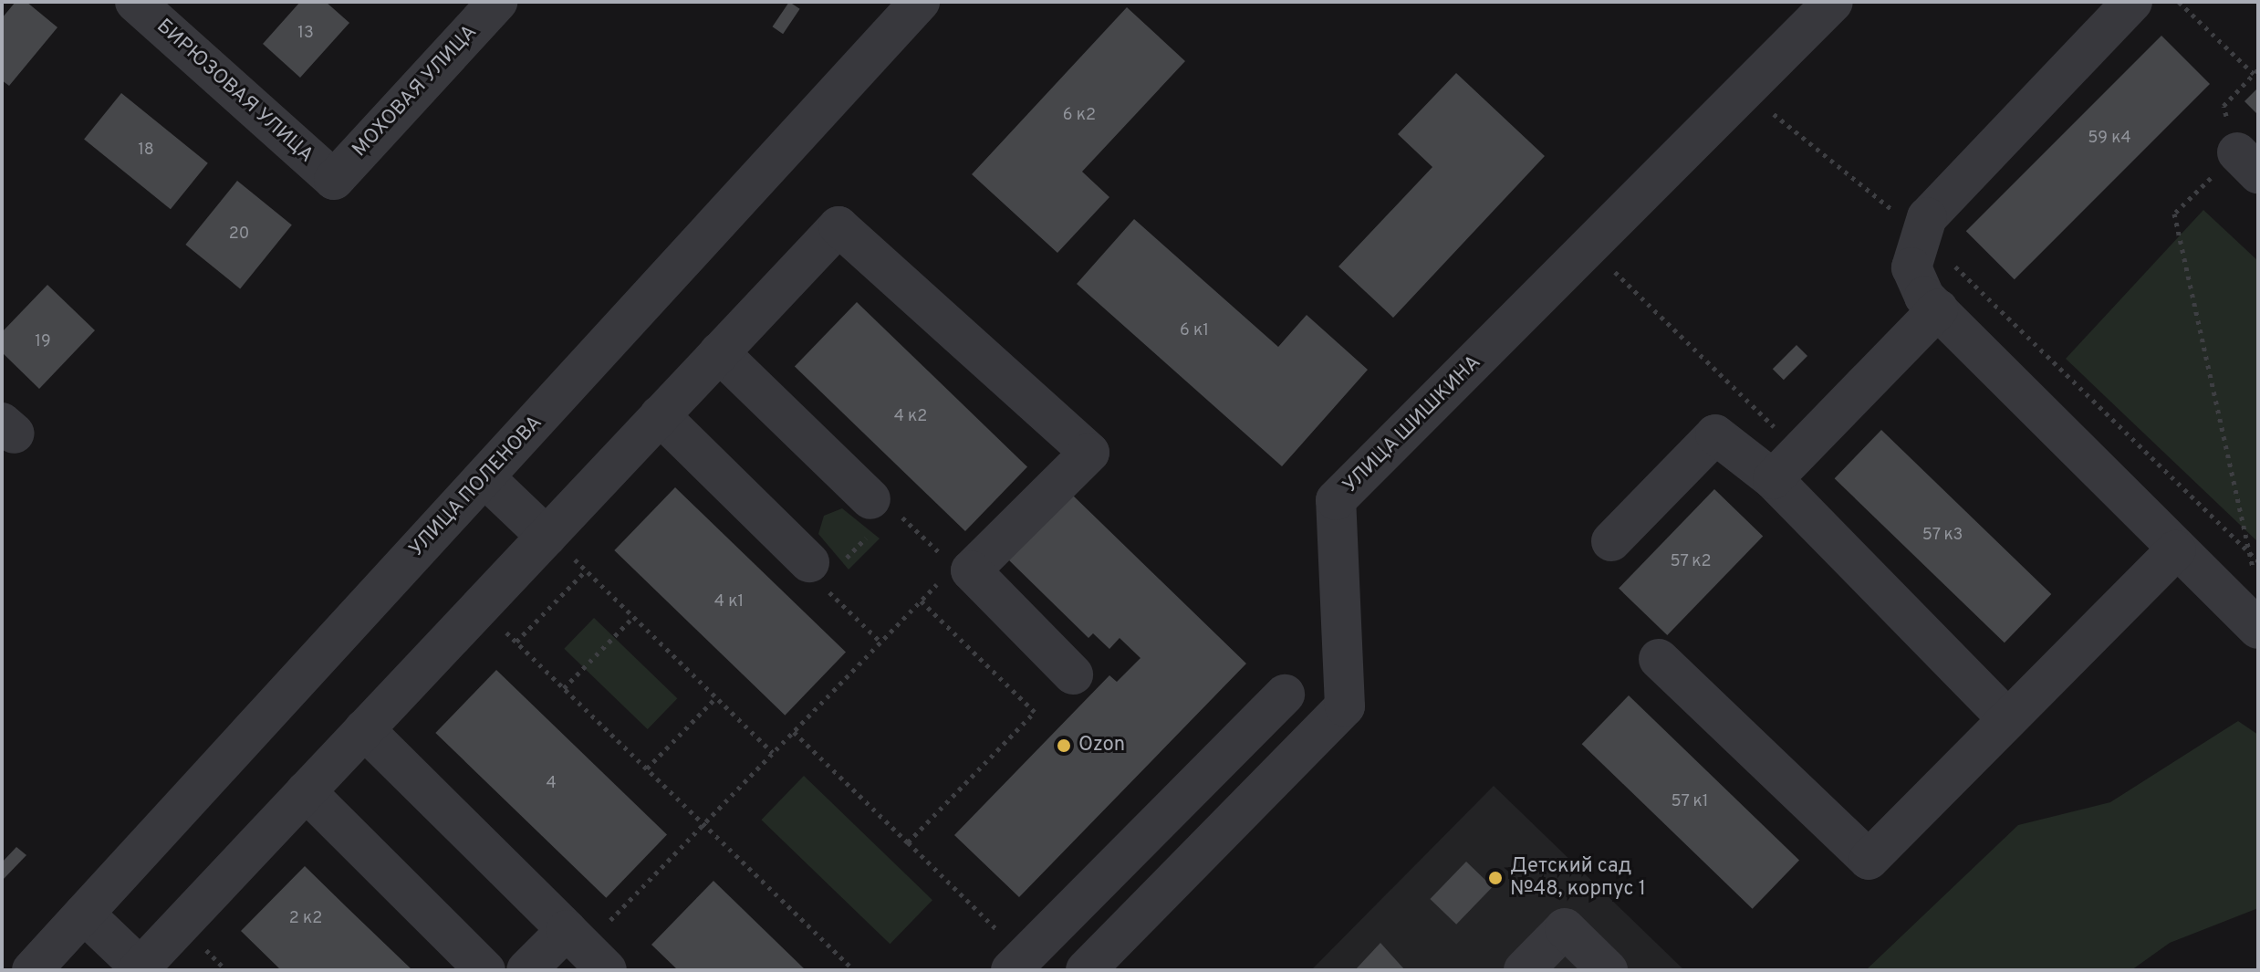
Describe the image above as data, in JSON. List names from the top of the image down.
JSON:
{
  "streets": {
    "street": [
      "БИРЮЗОВАЯ УЛИЦА",
      "МОХОВАЯ УЛИЦА",
      "УЛИЦА ШИШКИНА",
      "УЛИЦА ПОЛЕНОВА"
    ]
  },
  "crossings": [
    ["БИРЮЗОВАЯ УЛИЦА", "МОХОВАЯ УЛИЦА"]
  ],
  "places": ["Ozon", "Детский сад №48, корпус 1"],
  "house_numbers": [
    "13",
    "6 к2",
    "59 к4",
    "18",
    "20",
    "6 к1",
    "19",
    "4 к2",
    "57 к3",
    "57 к2",
    "4 к1",
    "4",
    "57 к1",
    "2 к2"
  ]
}
